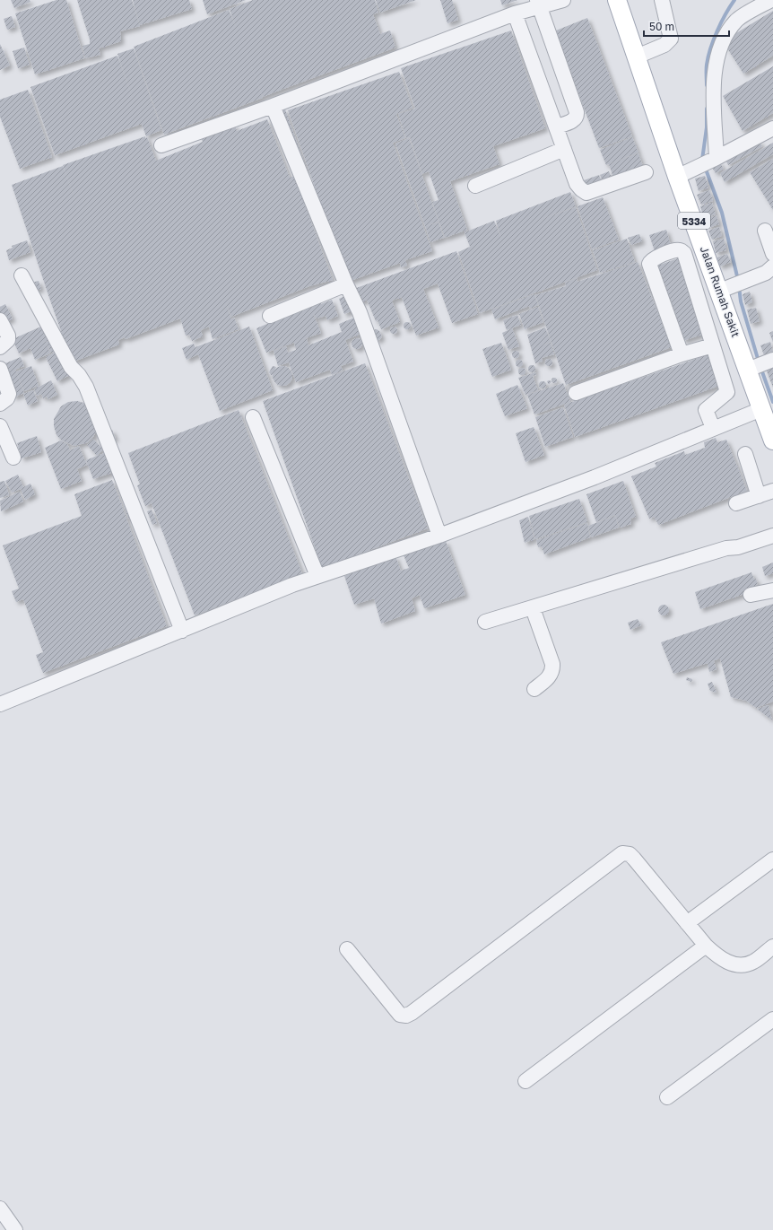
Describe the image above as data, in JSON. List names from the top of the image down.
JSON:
{
  "streets": {
    "main road": ["5334", "Jalan Rumah Sakit"]
  },
  "scale_bar": "50 m"
}
